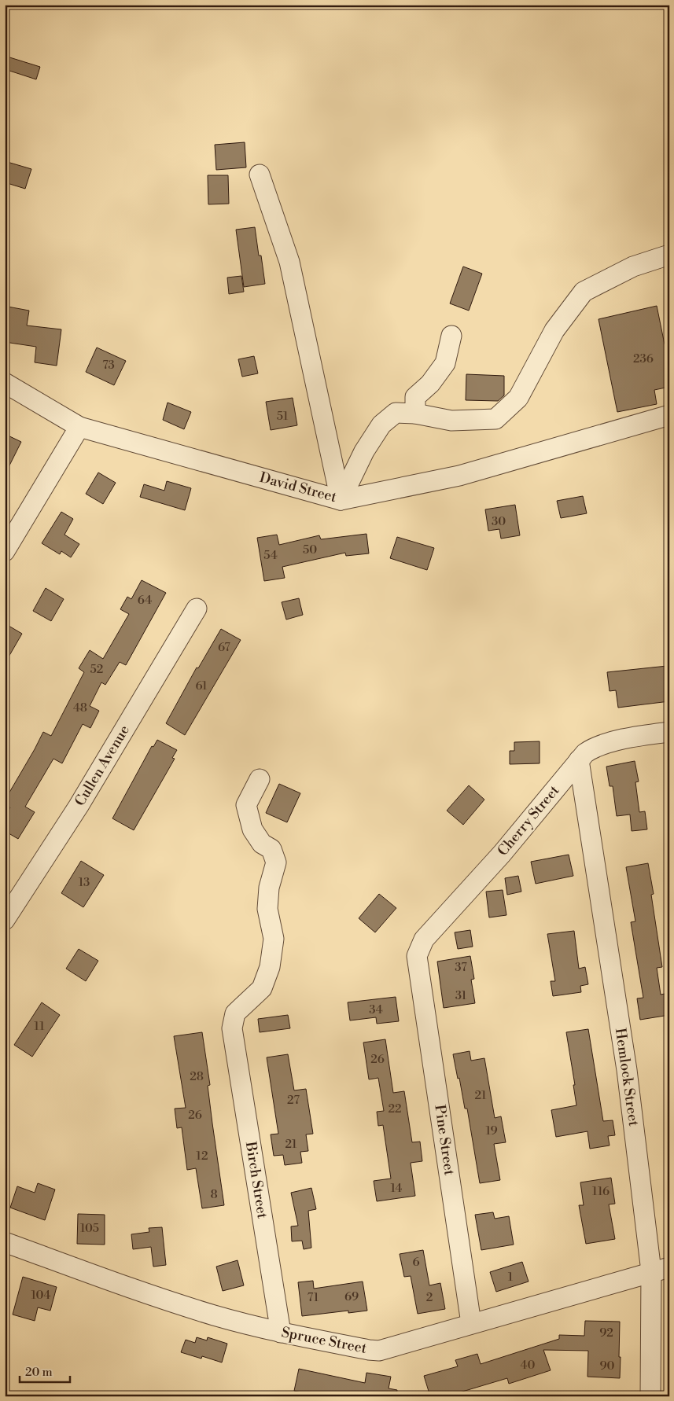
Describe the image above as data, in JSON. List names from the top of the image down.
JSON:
{
  "streets": {
    "street": [
      "David Street",
      "Cullen Avenue",
      "Cherry Street",
      "Hemlock Street",
      "Pine Street",
      "Birch Street",
      "Spruce Street"
    ]
  },
  "crossings": [
    ["Cherry Street", "Hemlock Street"],
    ["Cherry Street", "Pine Street"],
    ["Hemlock Street", "Spruce Street"],
    ["Pine Street", "Spruce Street"],
    ["Birch Street", "Spruce Street"]
  ],
  "house_numbers": [
    "236",
    "73",
    "51",
    "30",
    "50",
    "54",
    "64",
    "67",
    "52",
    "61",
    "48",
    "13",
    "37",
    "31",
    "34",
    "11",
    "26",
    "28",
    "21",
    "27",
    "22",
    "26",
    "19",
    "21",
    "12",
    "14",
    "116",
    "8",
    "105",
    "6",
    "1",
    "104",
    "69",
    "71",
    "2",
    "92",
    "40",
    "90"
  ],
  "scale_bar": "20 m"
}
